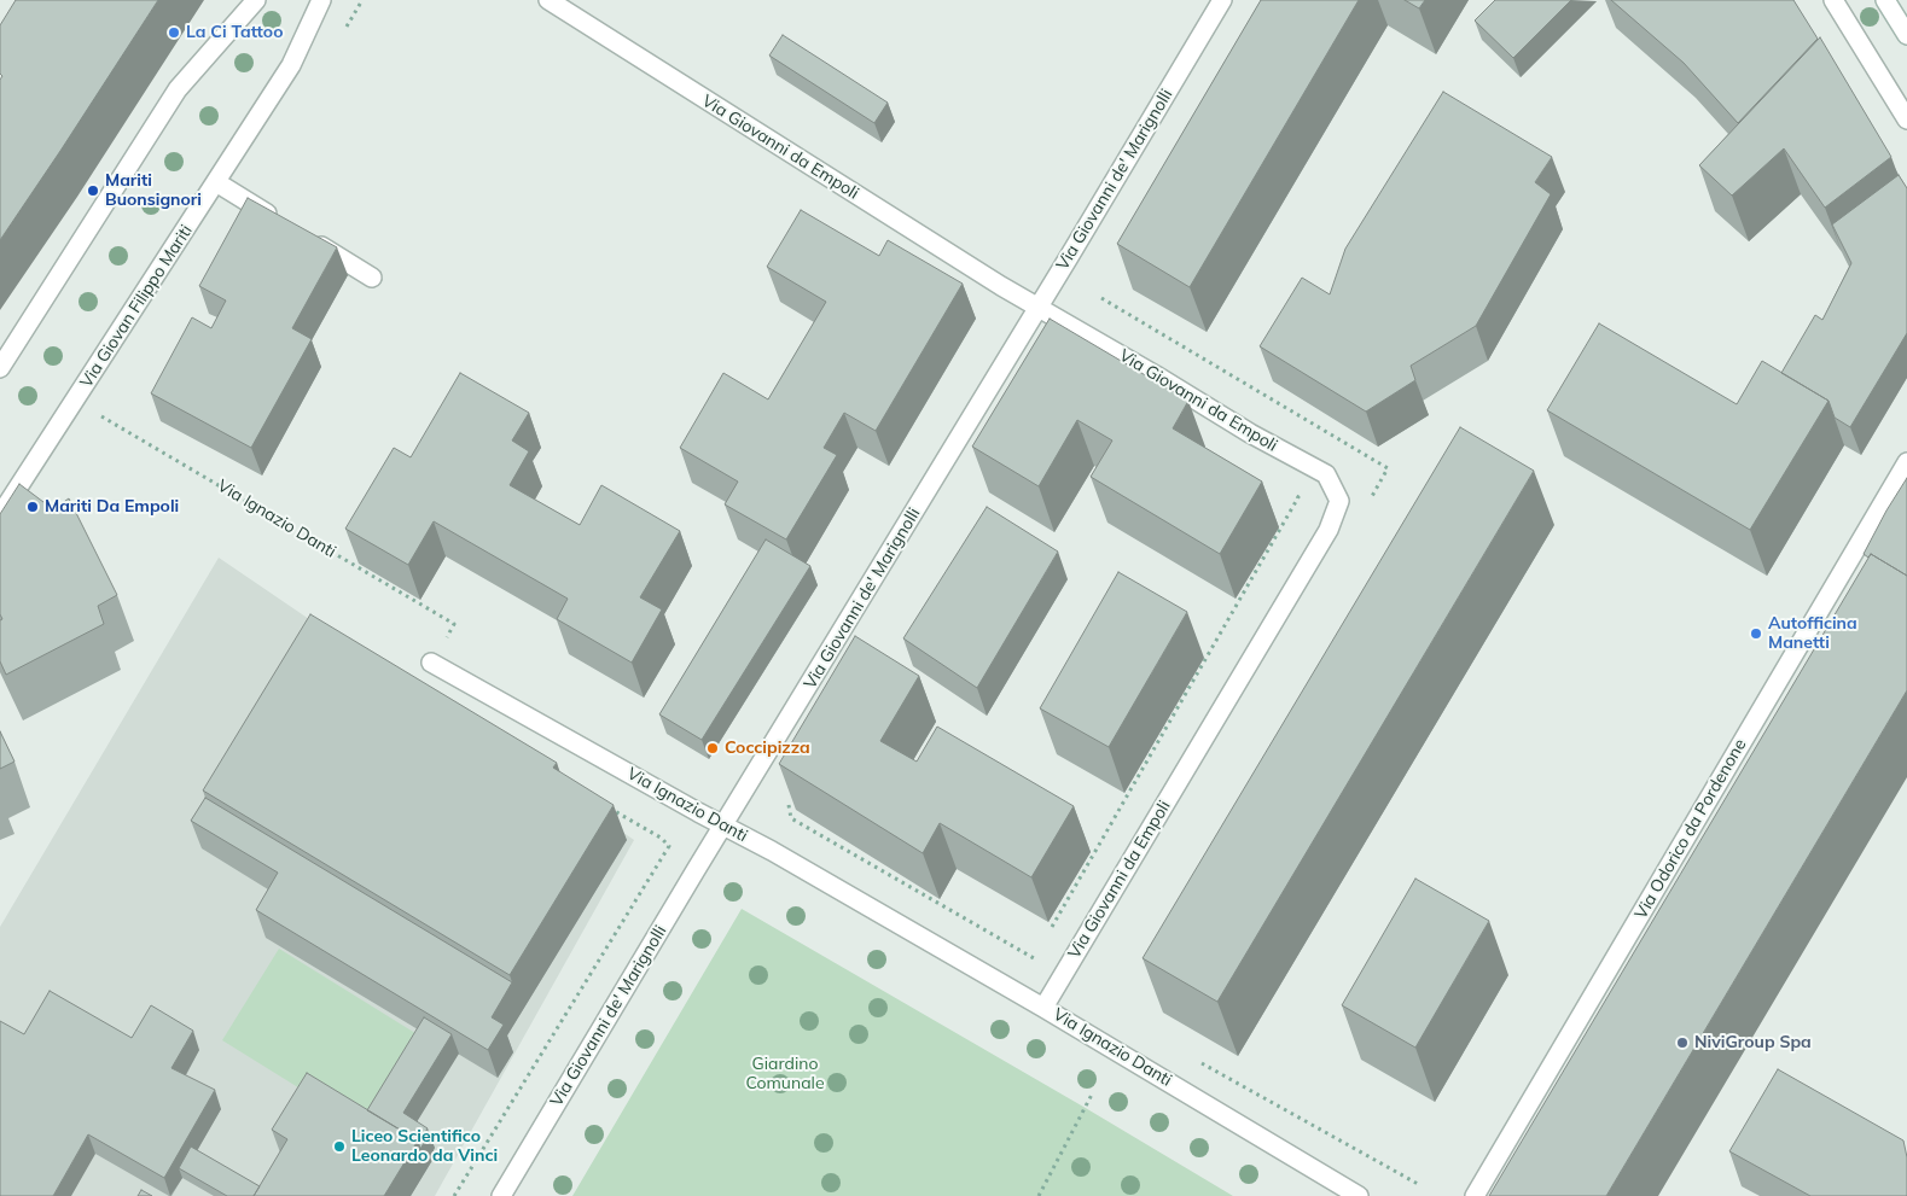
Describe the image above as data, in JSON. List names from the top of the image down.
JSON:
{
  "streets": {
    "street": [
      "Via Giovanni da Empoli",
      "Via Giovanni de' Marignolli",
      "Via Giovan Filippo Mariti",
      "Via Ignazio Danti",
      "Via Odorico da Pordenone"
    ]
  },
  "crossings": [
    ["Via Giovanni da Empoli", "Via Giovanni de' Marignolli"],
    ["Via Giovanni da Empoli", "Via Ignazio Danti"],
    ["Via Giovanni de' Marignolli", "Via Ignazio Danti"],
    ["Via Giovan Filippo Mariti", "Via Ignazio Danti"]
  ],
  "parks": ["Giardino Comunale"],
  "places": [
    "La Ci Tattoo",
    "Mariti Buonsignori",
    "Mariti Da Empoli",
    "Autofficina Manetti",
    "Coccipizza",
    "NiviGroup Spa",
    "Liceo Scientifico Leonardo da Vinci"
  ]
}
